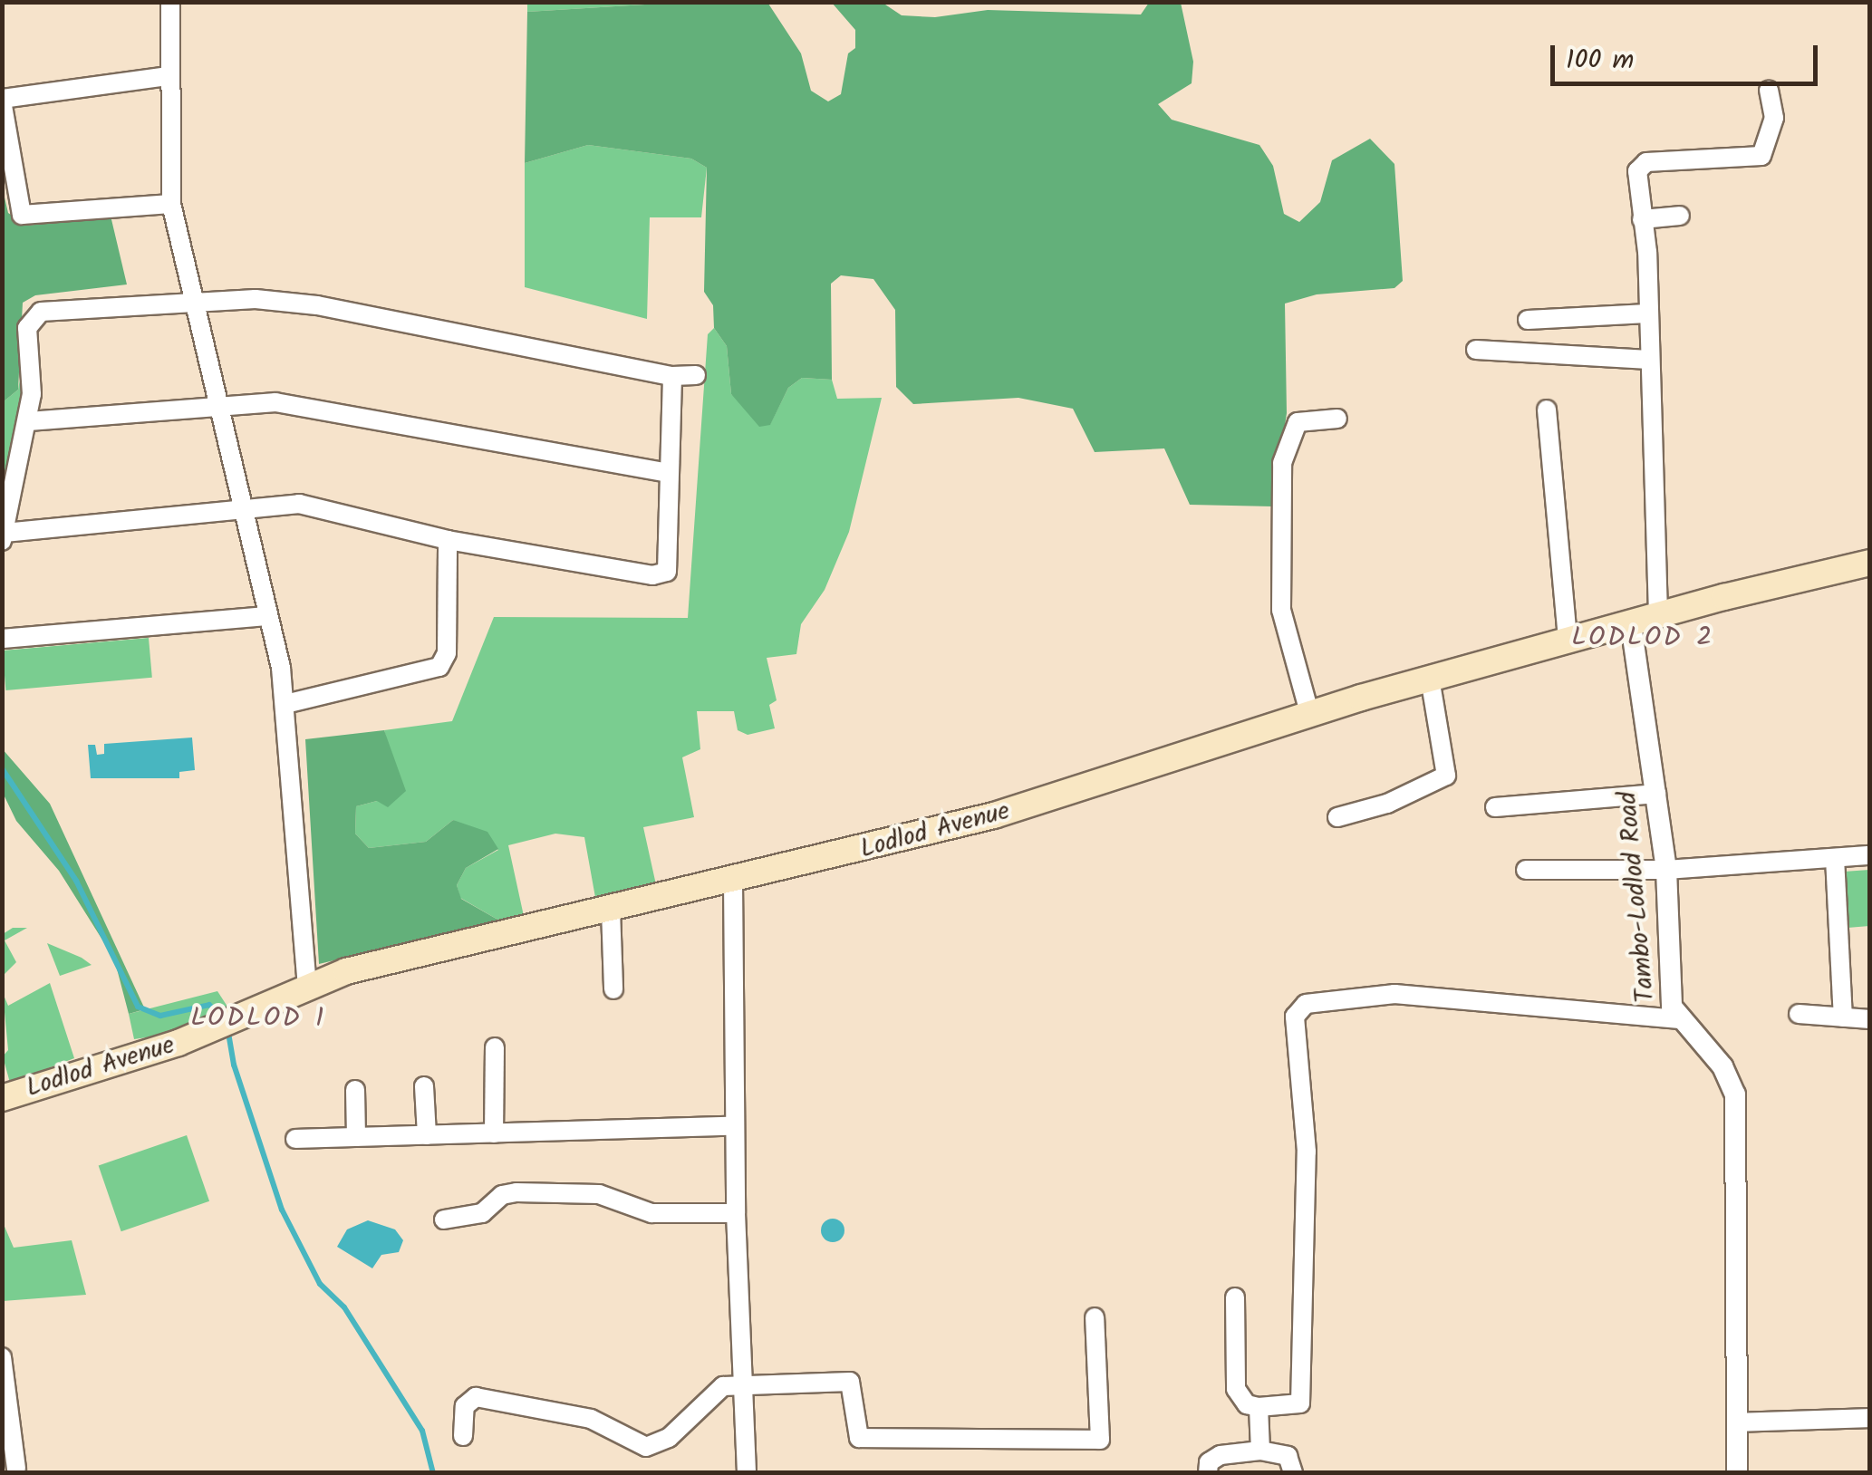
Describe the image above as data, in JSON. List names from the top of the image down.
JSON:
{
  "streets": {
    "main road": ["Lodlod Avenue"],
    "street": ["Tambo-Lodlod Road"]
  },
  "crossings": [
    ["Lodlod Avenue", "Tambo-Lodlod Road"]
  ],
  "districts": ["LODLOD 2", "LODLOD 1"],
  "scale_bar": "100 m"
}
